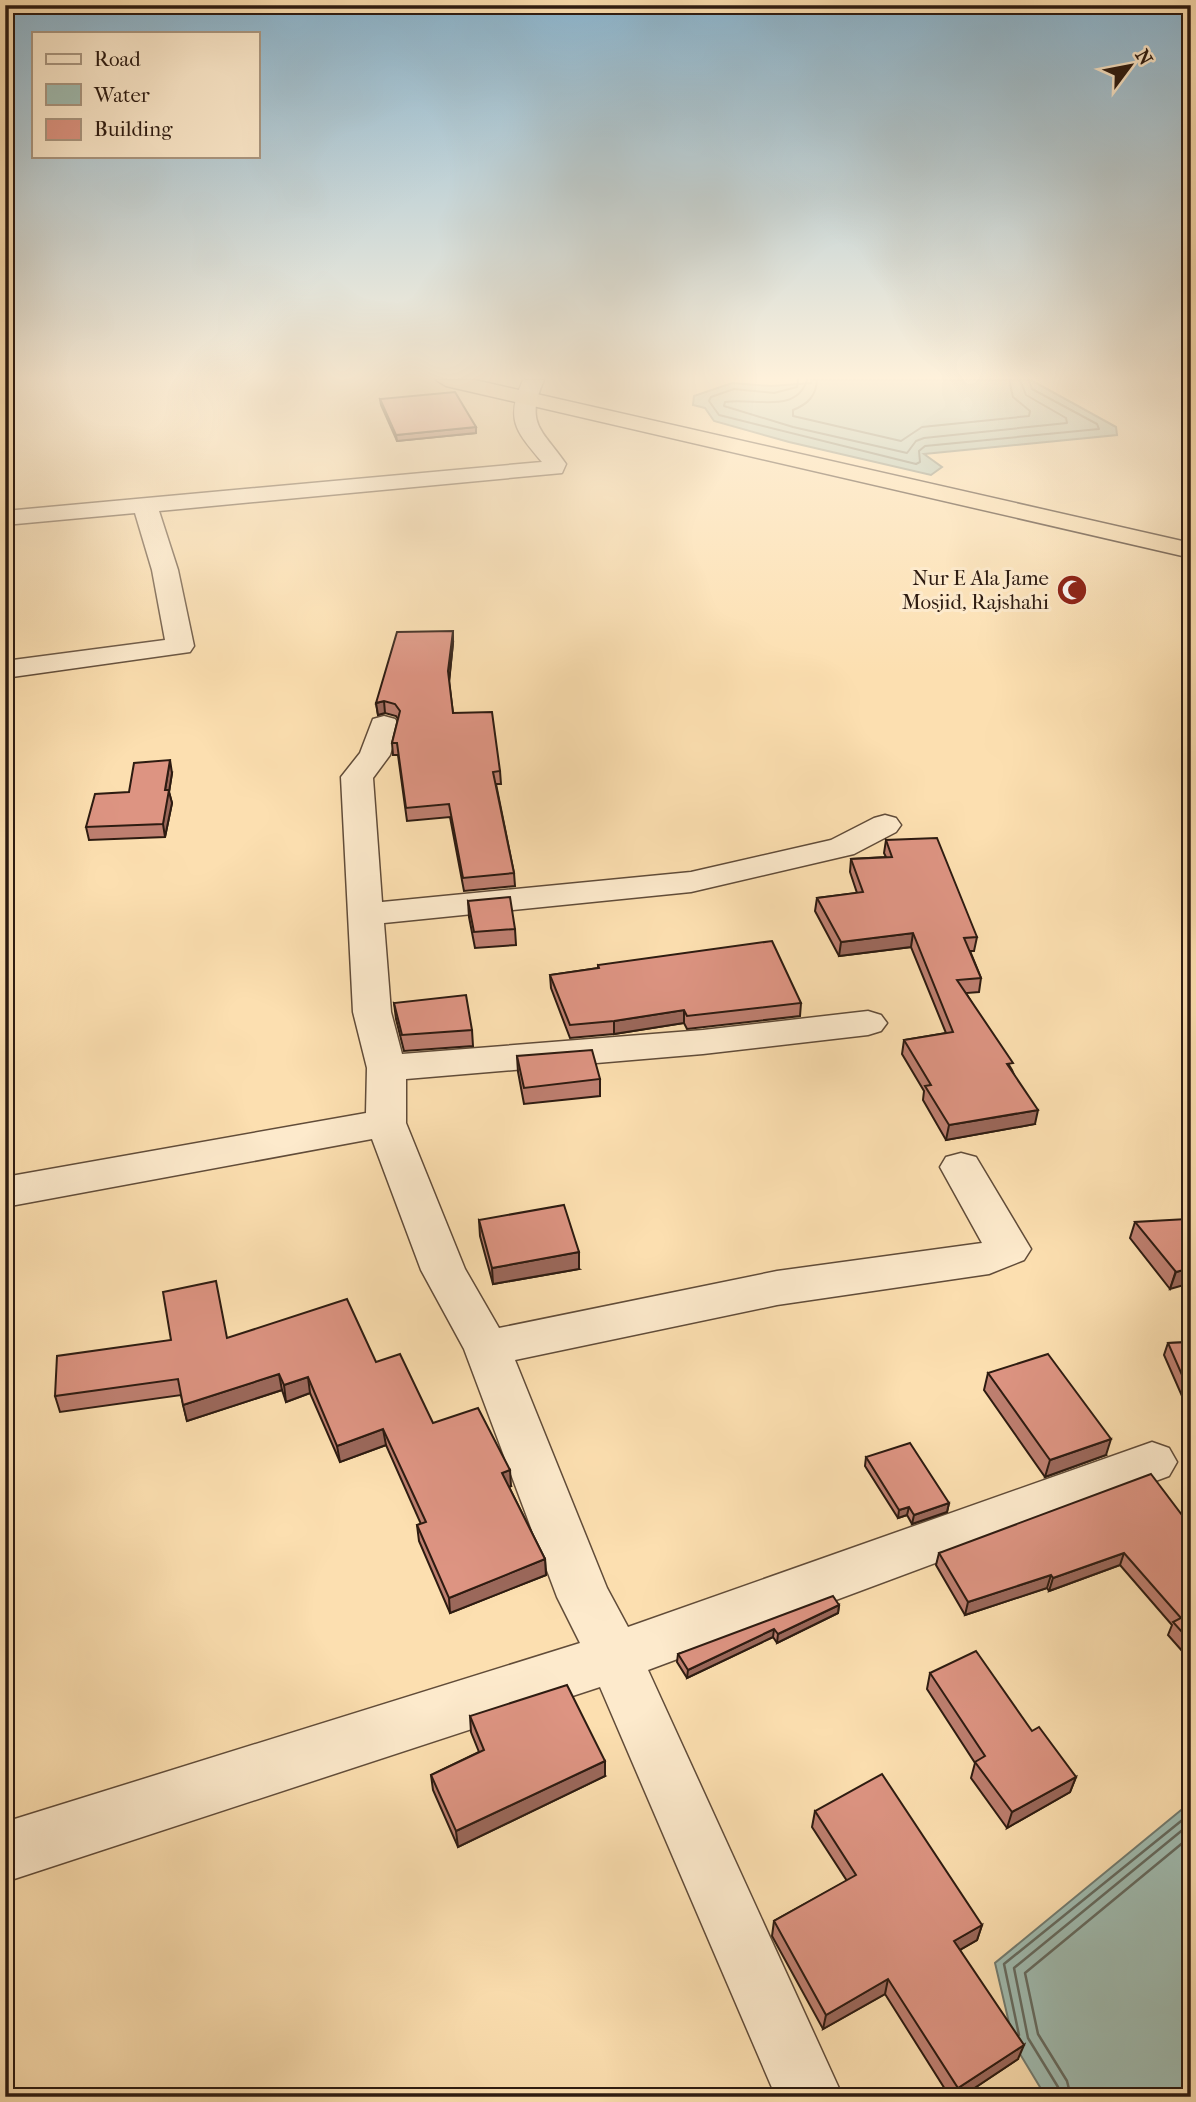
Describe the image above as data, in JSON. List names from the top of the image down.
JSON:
{
  "places": {
    "mosque": ["Nur E Ala Jame Mosjid, Rajshahi"]
  },
  "legend": ["Road", "Water", "Building"],
  "north": "top right"
}
